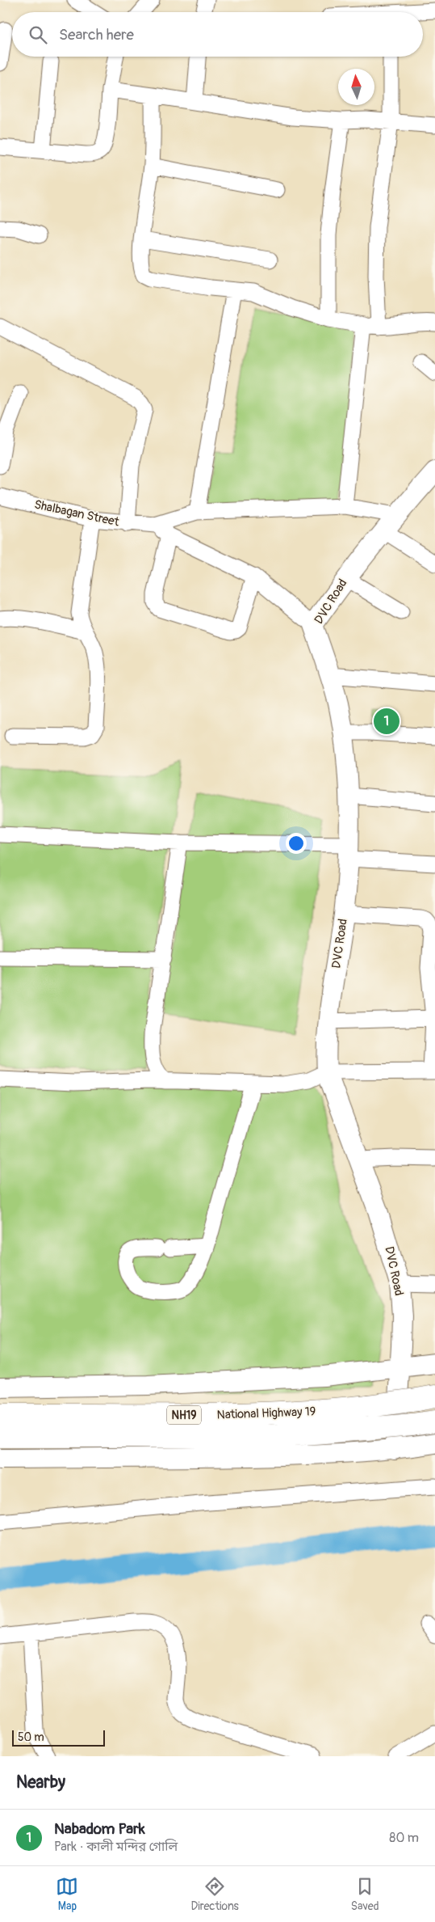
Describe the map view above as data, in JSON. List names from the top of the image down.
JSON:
{
  "streets": {
    "highway": ["National Highway 19", "NH19"],
    "main road": ["DVC Road"],
    "street": ["Shalbagan Street"]
  },
  "crossings": [
    ["Shalbagan Street", "DVC Road"]
  ],
  "scale_bar": "50 m",
  "north": "top",
  "page": {
    "search": "Search here",
    "pins": "1",
    "scale": "50 m",
    "heading": "Nearby",
    "list": [
      {
        "mark": "1",
        "name": "Nabadom Park",
        "note": "Park · কালী মন্দির গোলি",
        "value": "80 m"
      }
    ],
    "nav": ["Map", "Directions", "Saved"]
  }
}
